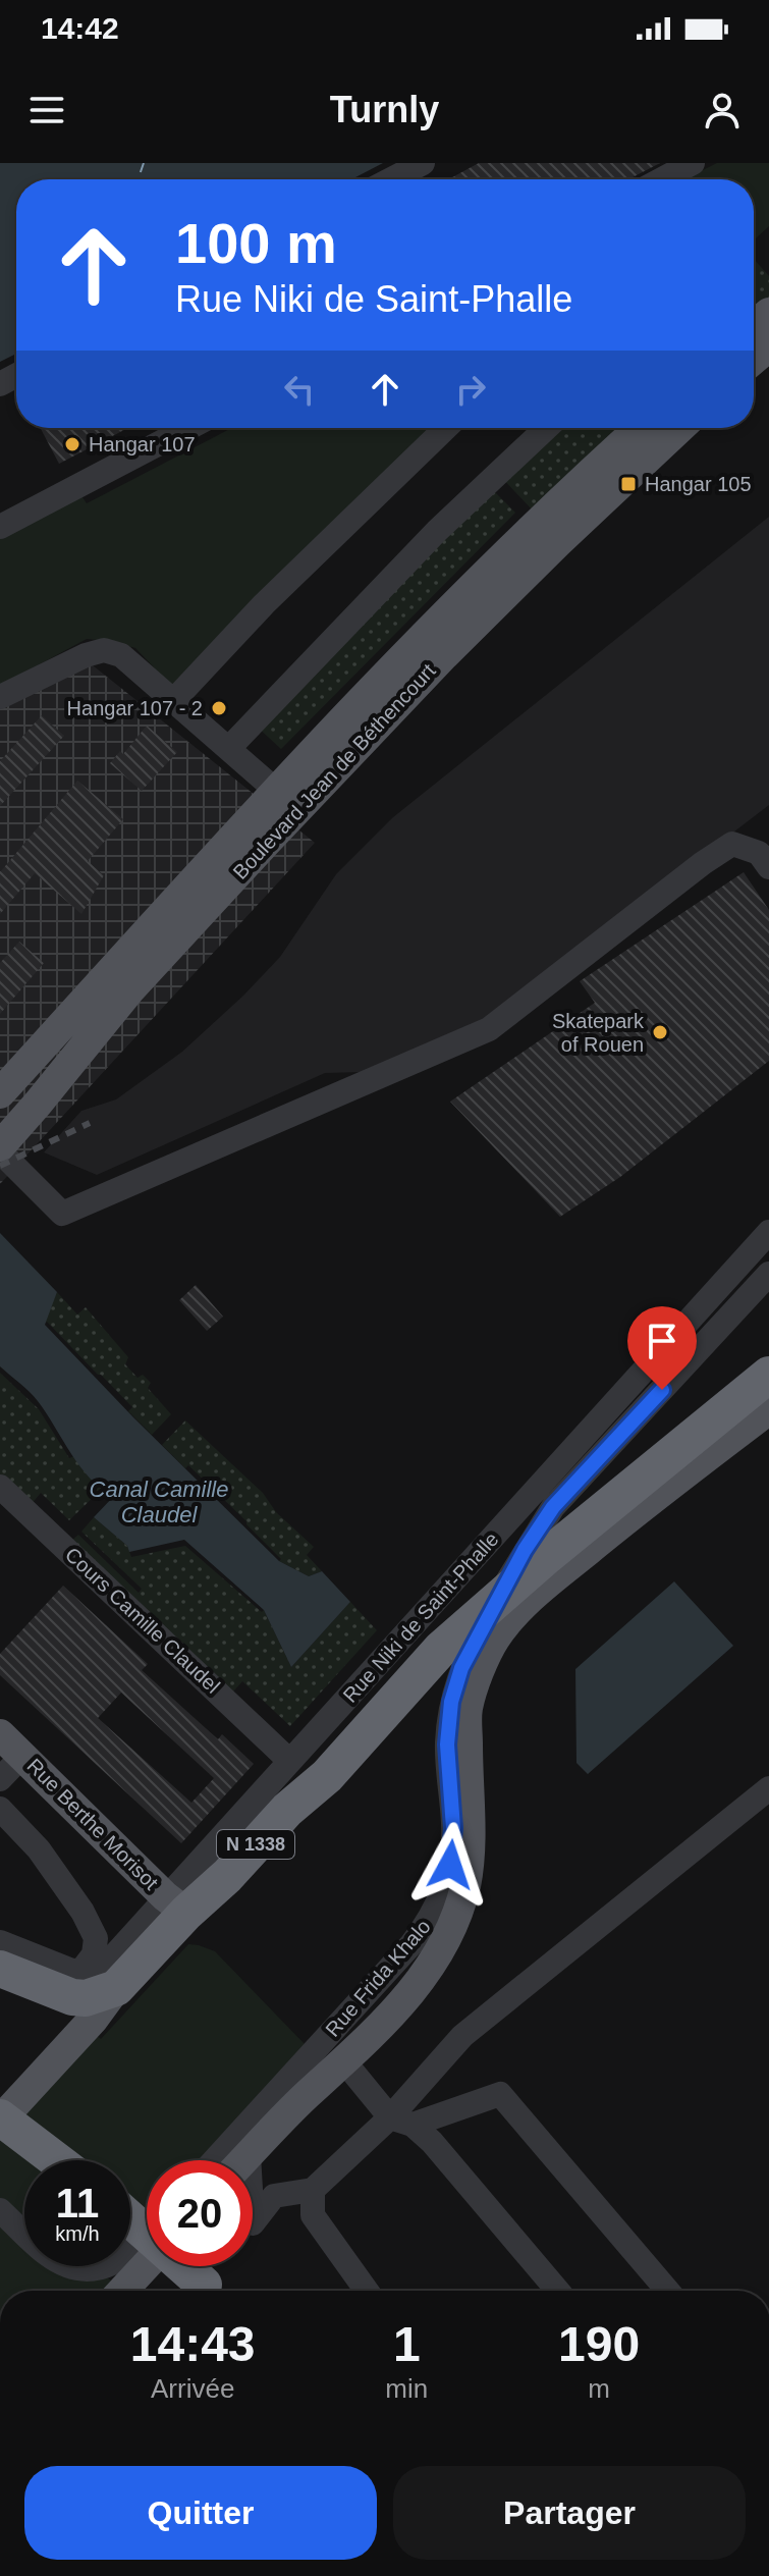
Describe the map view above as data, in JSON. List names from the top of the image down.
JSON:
{
  "streets": {
    "highway": ["N 1338"],
    "main road": ["Boulevard Jean de Béthencourt", "Rue Berthe Morisot", "Rue Frida Khalo"],
    "street": ["Rue Niki de Saint-Phalle", "Cours Camille Claudel"]
  },
  "crossings": [
    ["Rue Niki de Saint-Phalle", "Rue Berthe Morisot"],
    ["Rue Niki de Saint-Phalle", "N 1338"],
    ["Rue Niki de Saint-Phalle", "Rue Frida Khalo"],
    ["Rue Berthe Morisot", "N 1338"],
    ["N 1338", "Rue Frida Khalo"]
  ],
  "water": ["Canal Camille Claudel"],
  "places": {
    "other": ["Hangar 107", "Hangar 107 - 2", "Skatepark of Rouen"],
    "transit": ["Hangar 105"]
  },
  "page": {
    "status": "14:42",
    "header": "Turnly",
    "turn": ["100 m", "Rue Niki de Saint-Phalle"],
    "speed": "11 km/h",
    "limit": "20",
    "eta": [
      "14:43",
      "Arrivée",
      "1",
      "min",
      "190",
      "m"
    ],
    "buttons": ["Quitter", "Partager"]
  }
}
